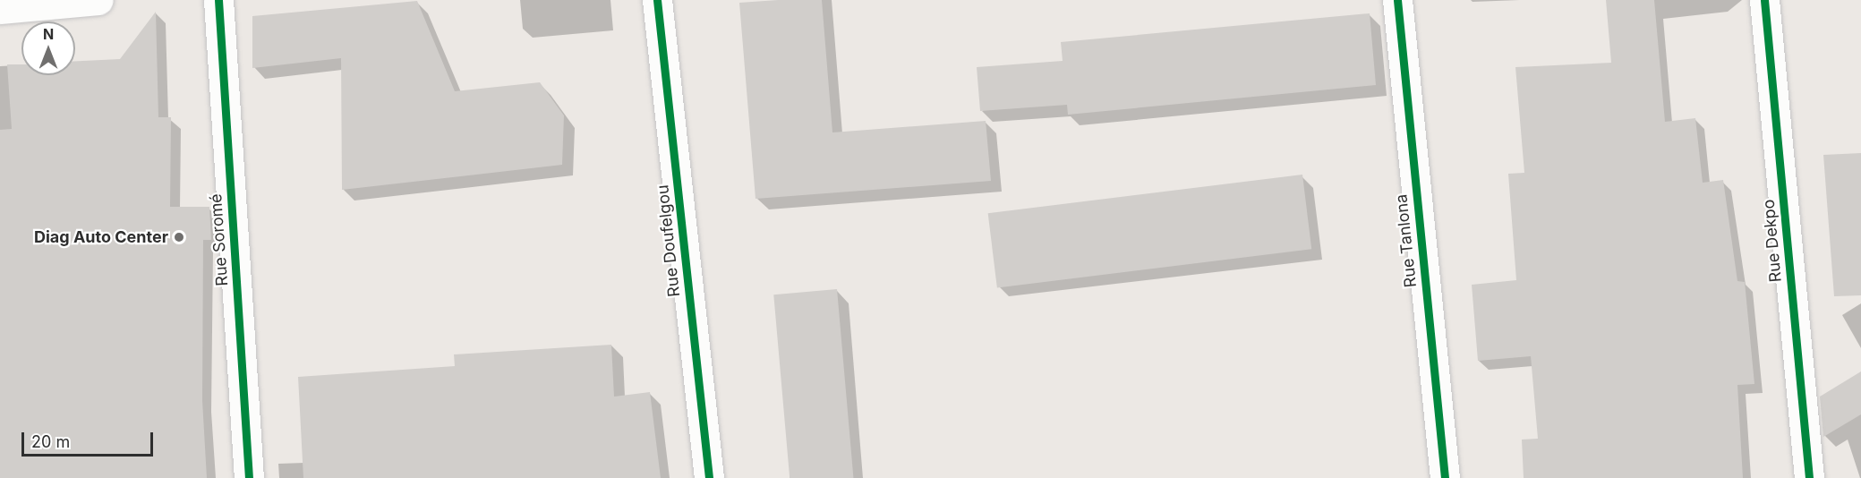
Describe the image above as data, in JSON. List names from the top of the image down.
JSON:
{
  "streets": {
    "street": [
      "Rue Soromé",
      "Rue Doufelgou",
      "Rue Tanlona",
      "Rue Dekpo"
    ]
  },
  "places": ["Diag Auto Center"],
  "scale_bar": "20 m",
  "north": "top"
}
